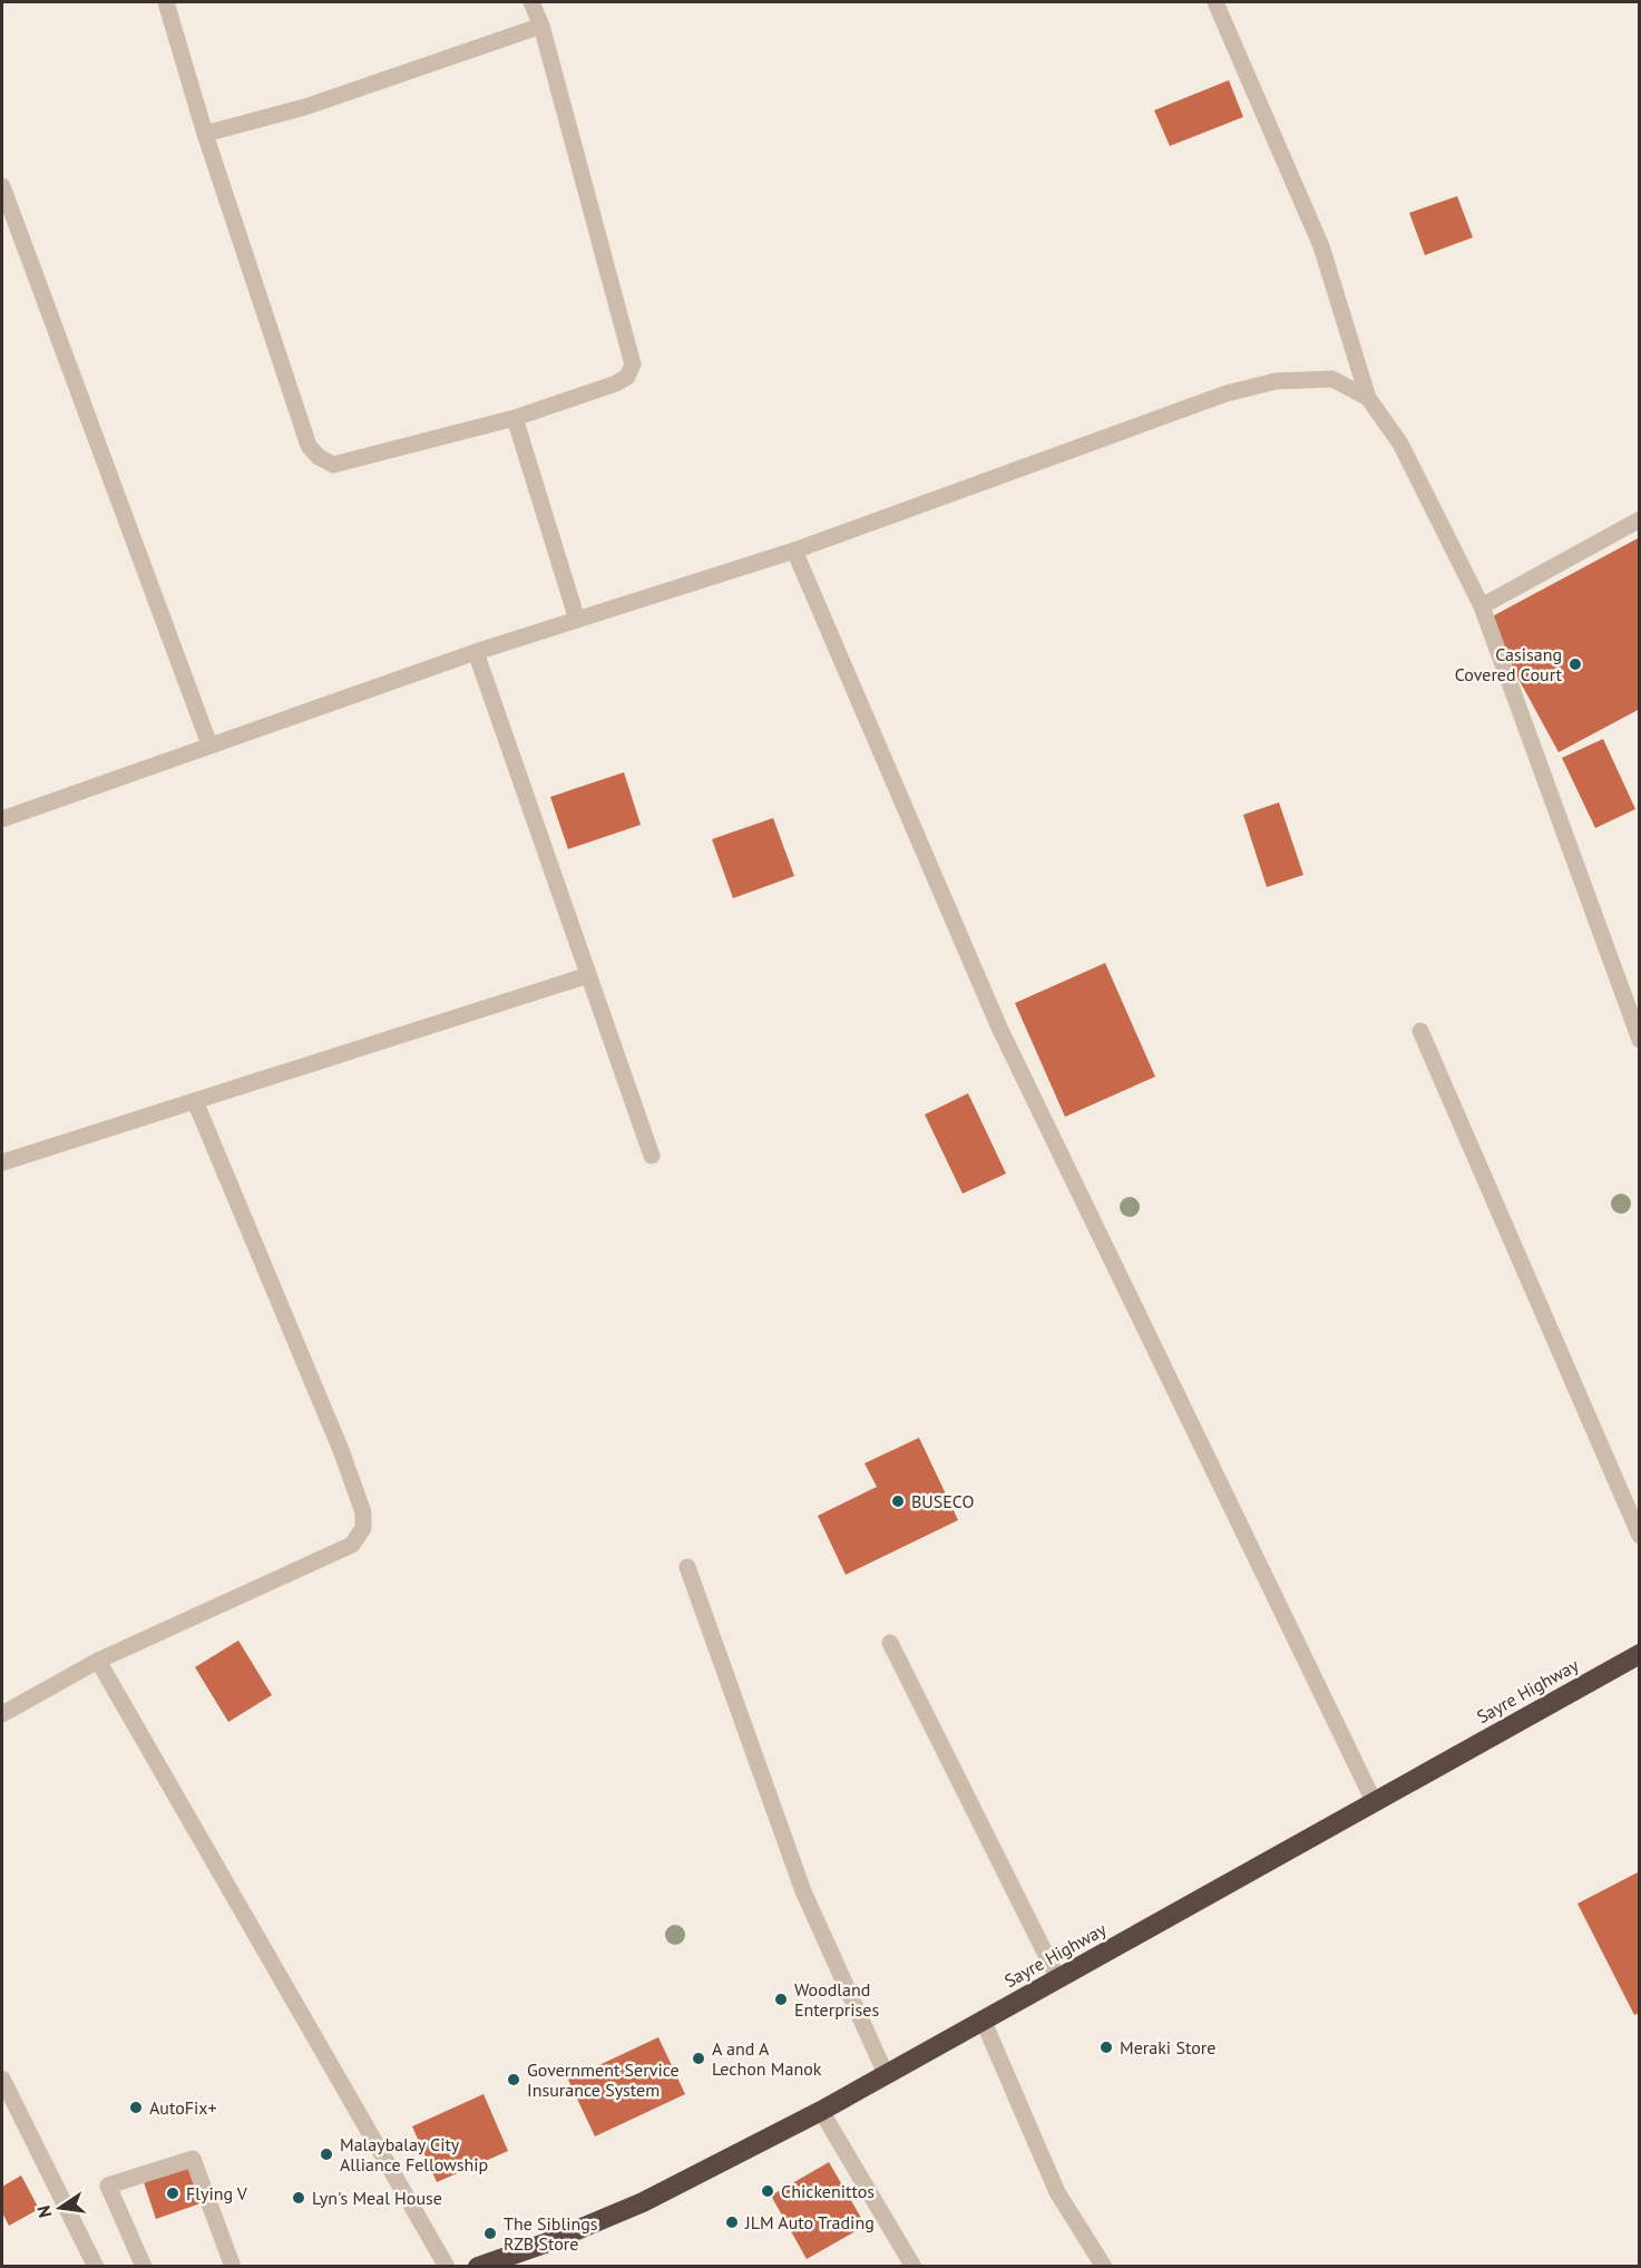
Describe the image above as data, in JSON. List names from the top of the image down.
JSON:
{
  "streets": {
    "highway": ["Sayre Highway"]
  },
  "places": [
    "Casisang Covered Court",
    "BUSECO",
    "Woodland Enterprises",
    "Meraki Store",
    "A and A Lechon Manok",
    "Government Service Insurance System",
    "AutoFix+",
    "Malaybalay City Alliance Fellowship",
    "Chickenittos",
    "Flying V",
    "Lyn's Meal House",
    "JLM Auto Trading",
    "The Siblings RZB Store"
  ],
  "north": "left"
}
